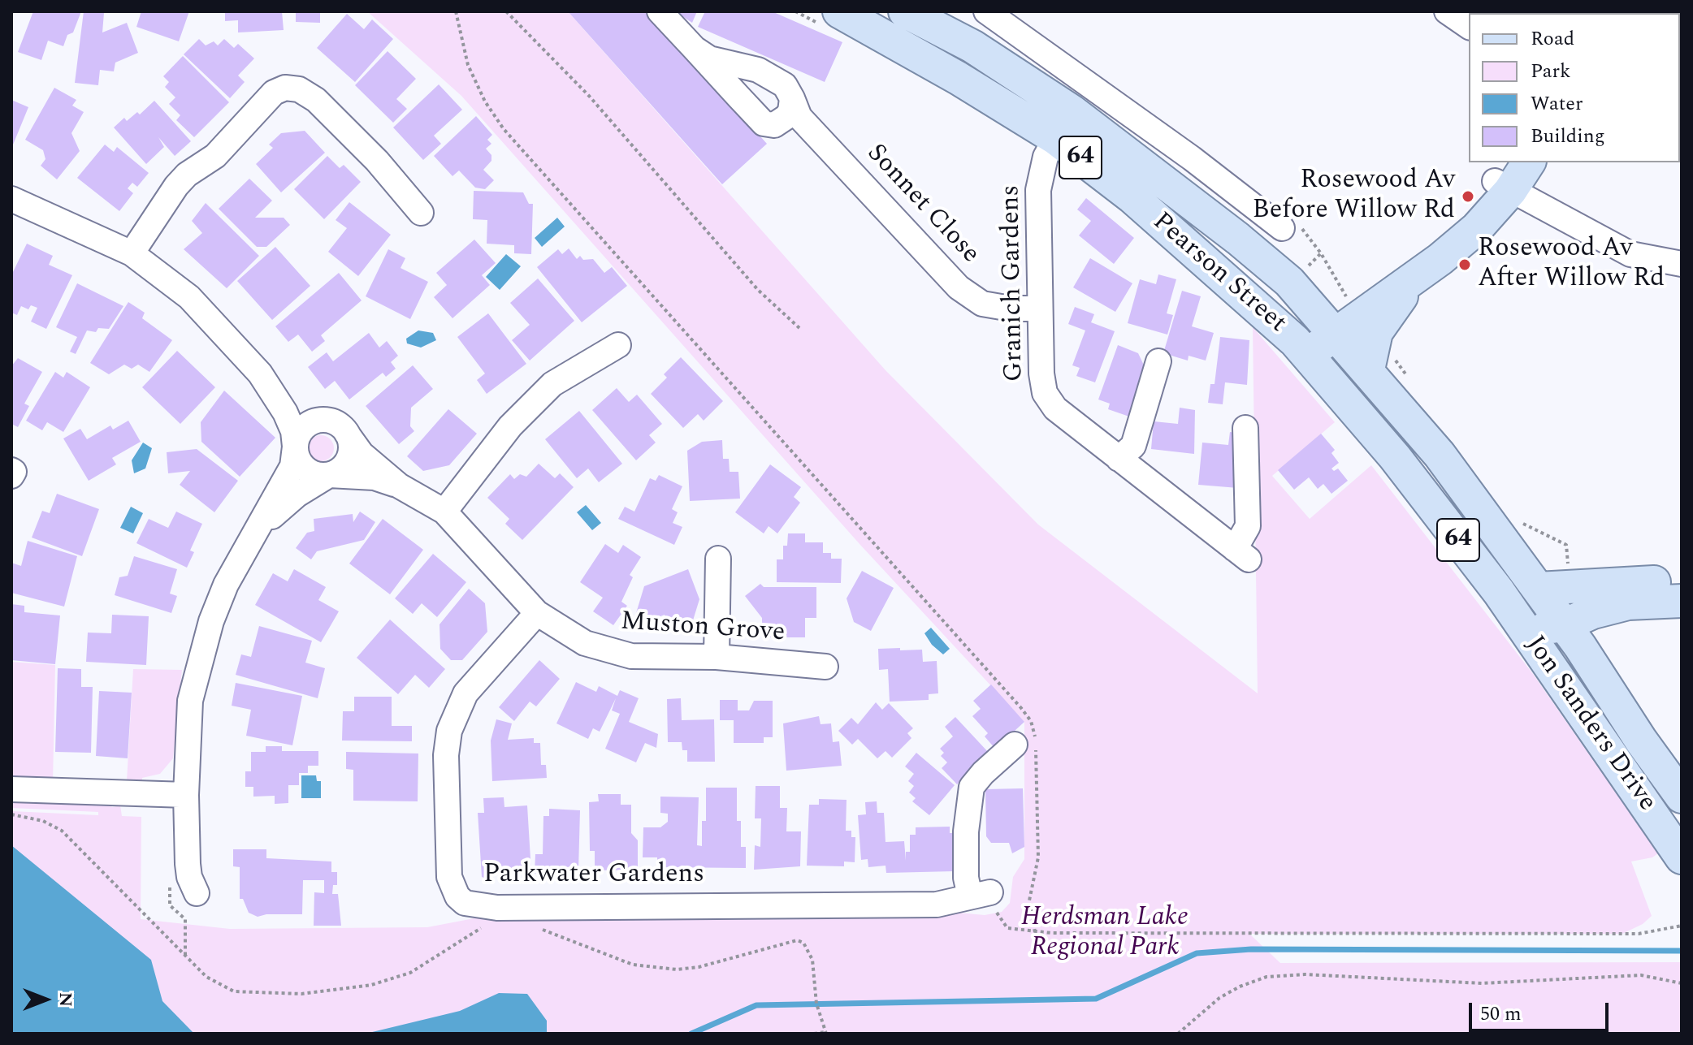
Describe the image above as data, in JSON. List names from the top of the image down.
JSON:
{
  "streets": {
    "main road": ["64", "Pearson Street", "Jon Sanders Drive"],
    "street": [
      "Sonnet Close",
      "Granich Gardens",
      "Muston Grove",
      "Parkwater Gardens"
    ]
  },
  "crossings": [
    ["Sonnet Close", "Granich Gardens"],
    ["Pearson Street", "Granich Gardens"],
    ["Pearson Street", "Jon Sanders Drive"],
    ["Muston Grove", "Parkwater Gardens"]
  ],
  "parks": ["Herdsman Lake Regional Park"],
  "places": ["Rosewood Av Before Willow Rd", "Rosewood Av After Willow Rd"],
  "legend": [
    "Road",
    "Park",
    "Water",
    "Building"
  ],
  "scale_bar": "50 m",
  "north": "right"
}
